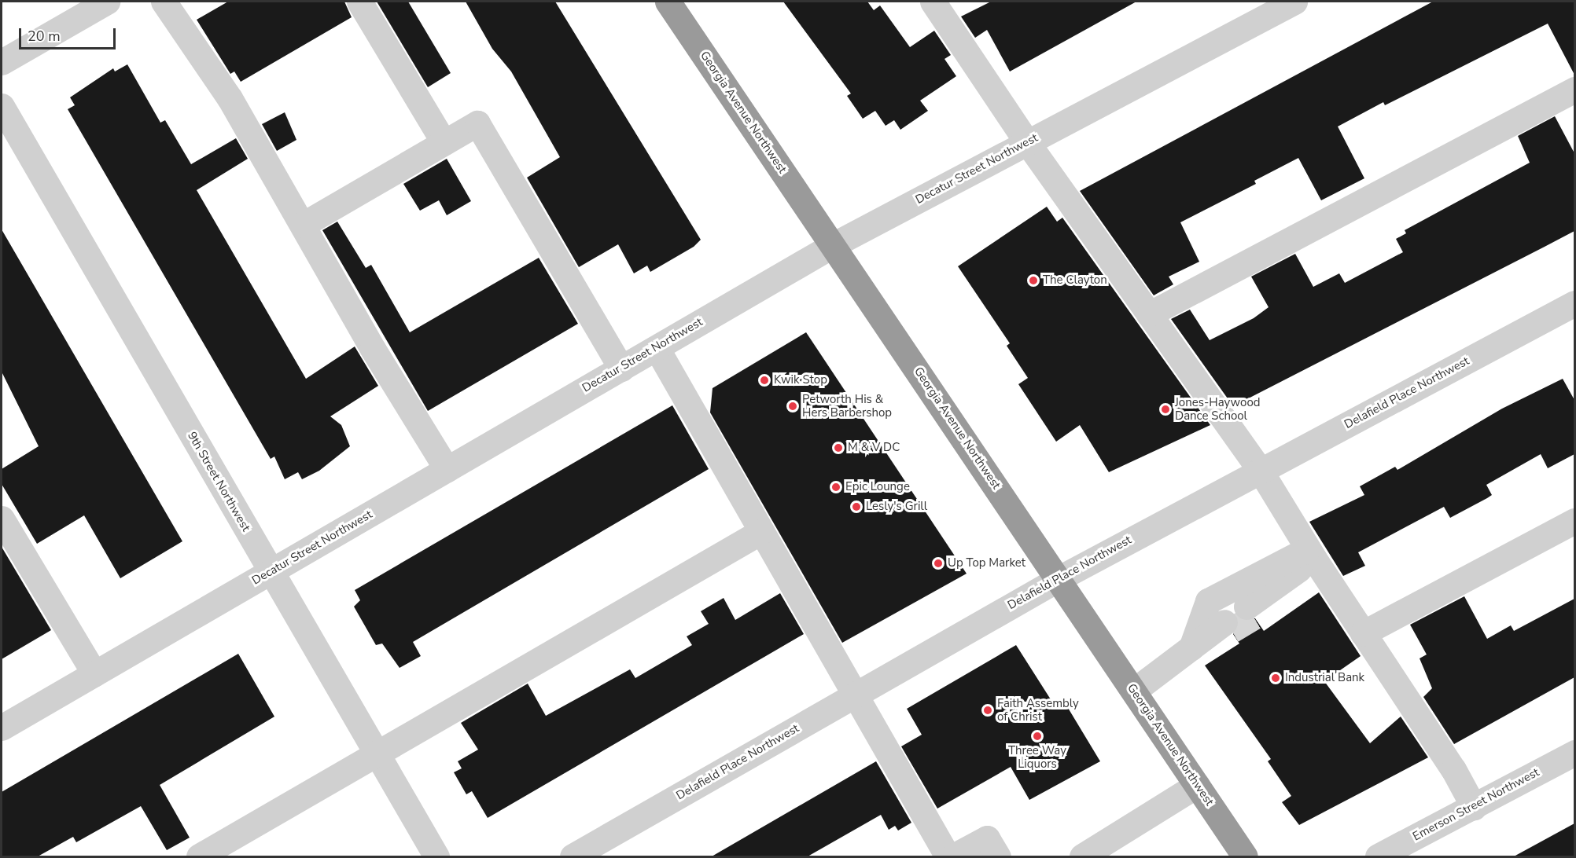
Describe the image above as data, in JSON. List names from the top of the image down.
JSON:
{
  "streets": {
    "highway": ["Georgia Avenue Northwest"],
    "street": [
      "Decatur Street Northwest",
      "Delafield Place Northwest",
      "9th Street Northwest",
      "Emerson Street Northwest"
    ]
  },
  "crossings": [
    ["Georgia Avenue Northwest", "Decatur Street Northwest"],
    ["Georgia Avenue Northwest", "Delafield Place Northwest"],
    ["Decatur Street Northwest", "9th Street Northwest"]
  ],
  "places": [
    "The Clayton",
    "Kwik Stop",
    "Petworth His & Hers Barbershop",
    "Jones-Haywood Dance School",
    "M & V DC",
    "Epic Lounge",
    "Lesly's Grill",
    "Up Top Market",
    "Industrial Bank",
    "Faith Assembly of Christ",
    "Three Way Liquors"
  ],
  "scale_bar": "20 m"
}
